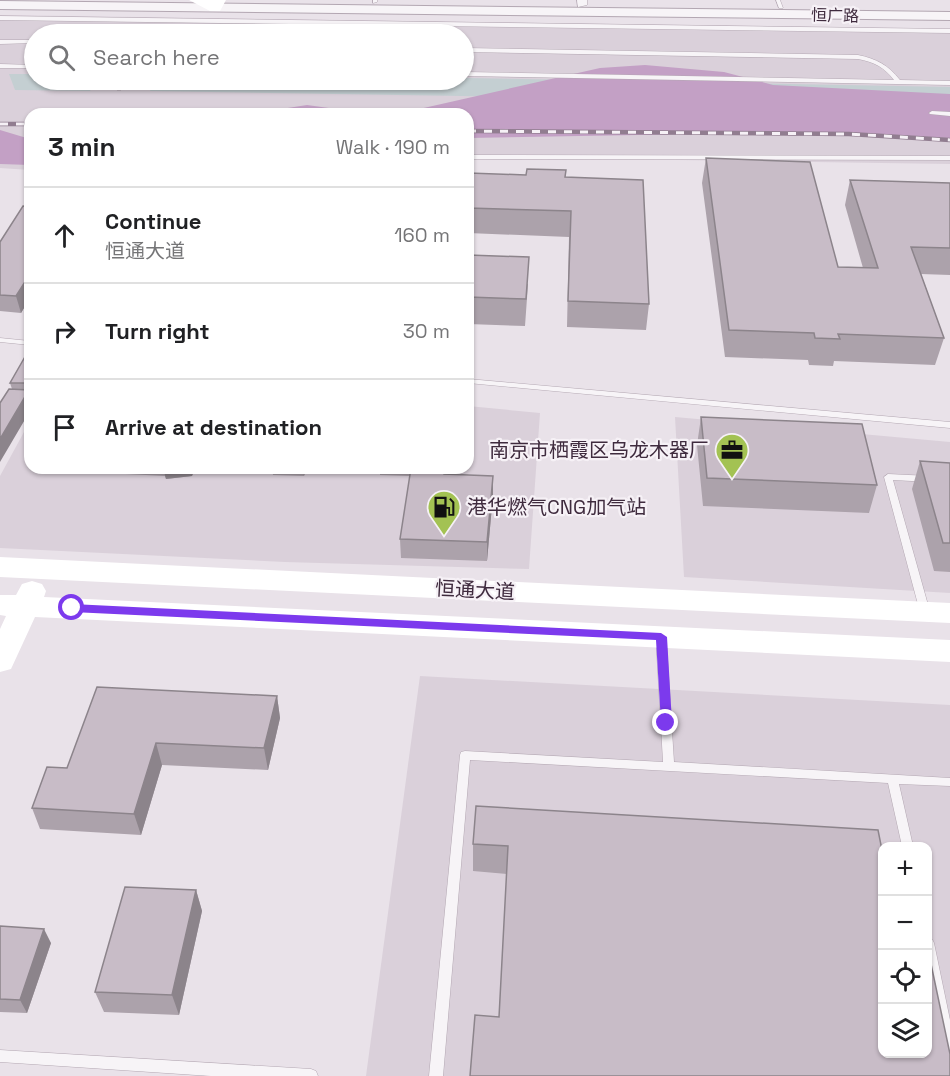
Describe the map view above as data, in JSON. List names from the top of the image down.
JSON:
{
  "streets": {
    "main road": ["恒通大道"],
    "street": ["恒广路"]
  },
  "places": {
    "office": ["南京市栖霞区乌龙木器厂"],
    "fuel station": ["港华燃气CNG加气站"]
  },
  "page": {
    "search": "Search here",
    "heading": ["3 min", "Walk · 190 m"],
    "list": [
      ["Continue", "恒通大道", "160 m"],
      ["Turn right", "30 m"],
      "Arrive at destination"
    ],
    "map_buttons": ["+", "−"]
  }
}
